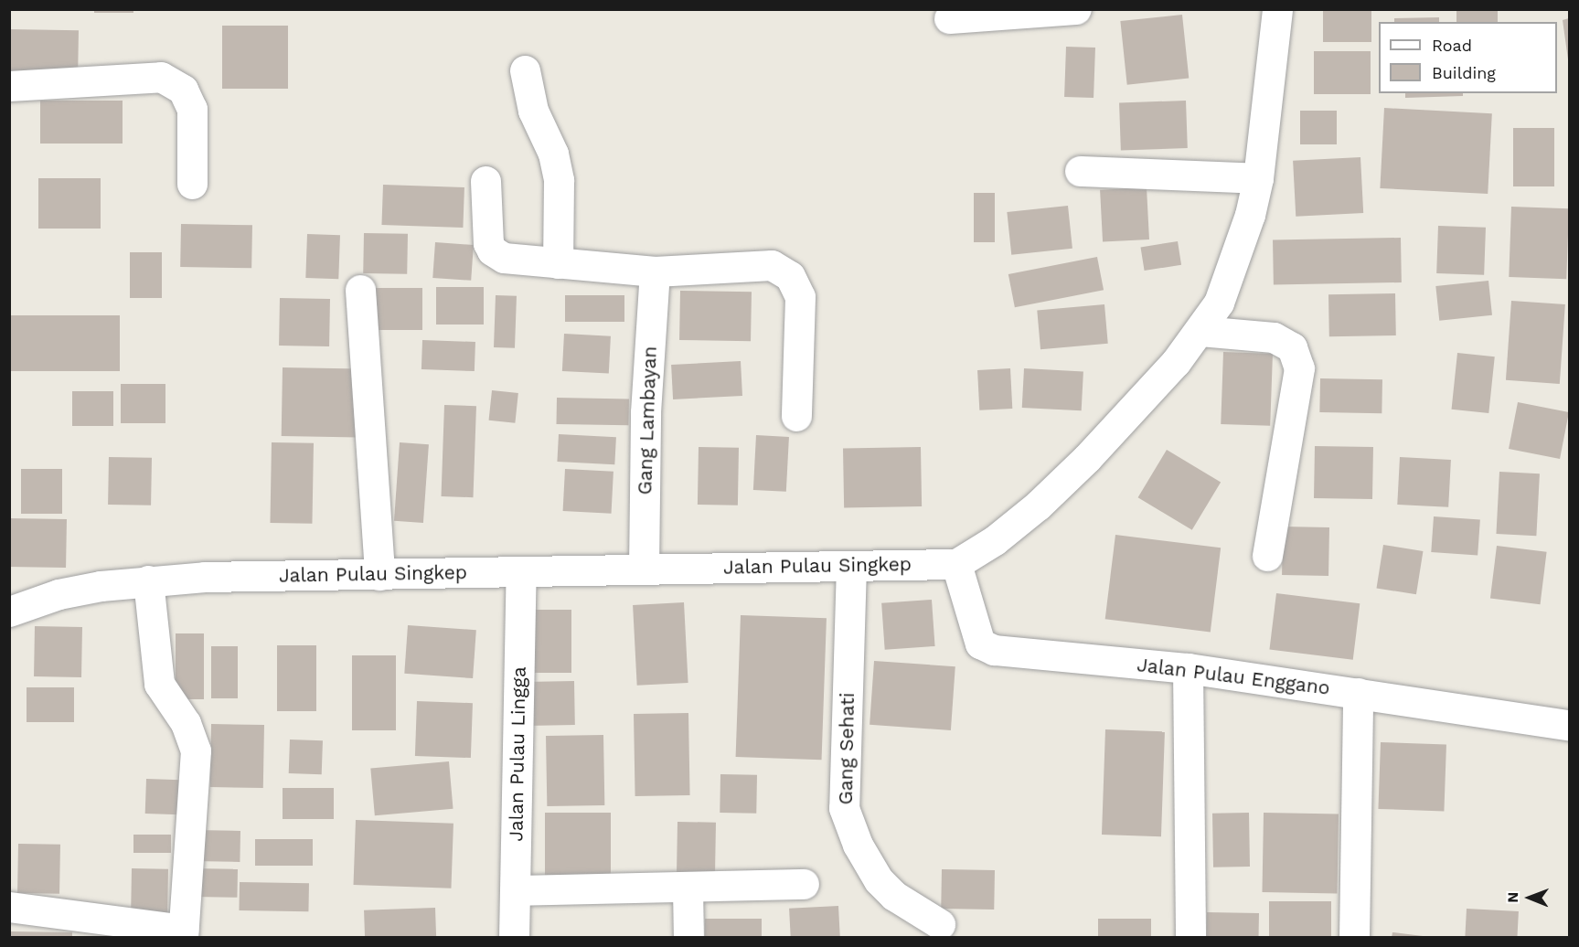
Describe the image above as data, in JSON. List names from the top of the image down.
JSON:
{
  "streets": {
    "street": [
      "Gang Lambayan",
      "Jalan Pulau Singkep",
      "Jalan Pulau Enggano",
      "Gang Sehati",
      "Jalan Pulau Lingga"
    ]
  },
  "crossings": [
    ["Gang Lambayan", "Jalan Pulau Singkep"],
    ["Jalan Pulau Singkep", "Jalan Pulau Enggano"],
    ["Jalan Pulau Singkep", "Gang Sehati"],
    ["Jalan Pulau Singkep", "Jalan Pulau Lingga"]
  ],
  "legend": ["Road", "Building"],
  "north": "left"
}
